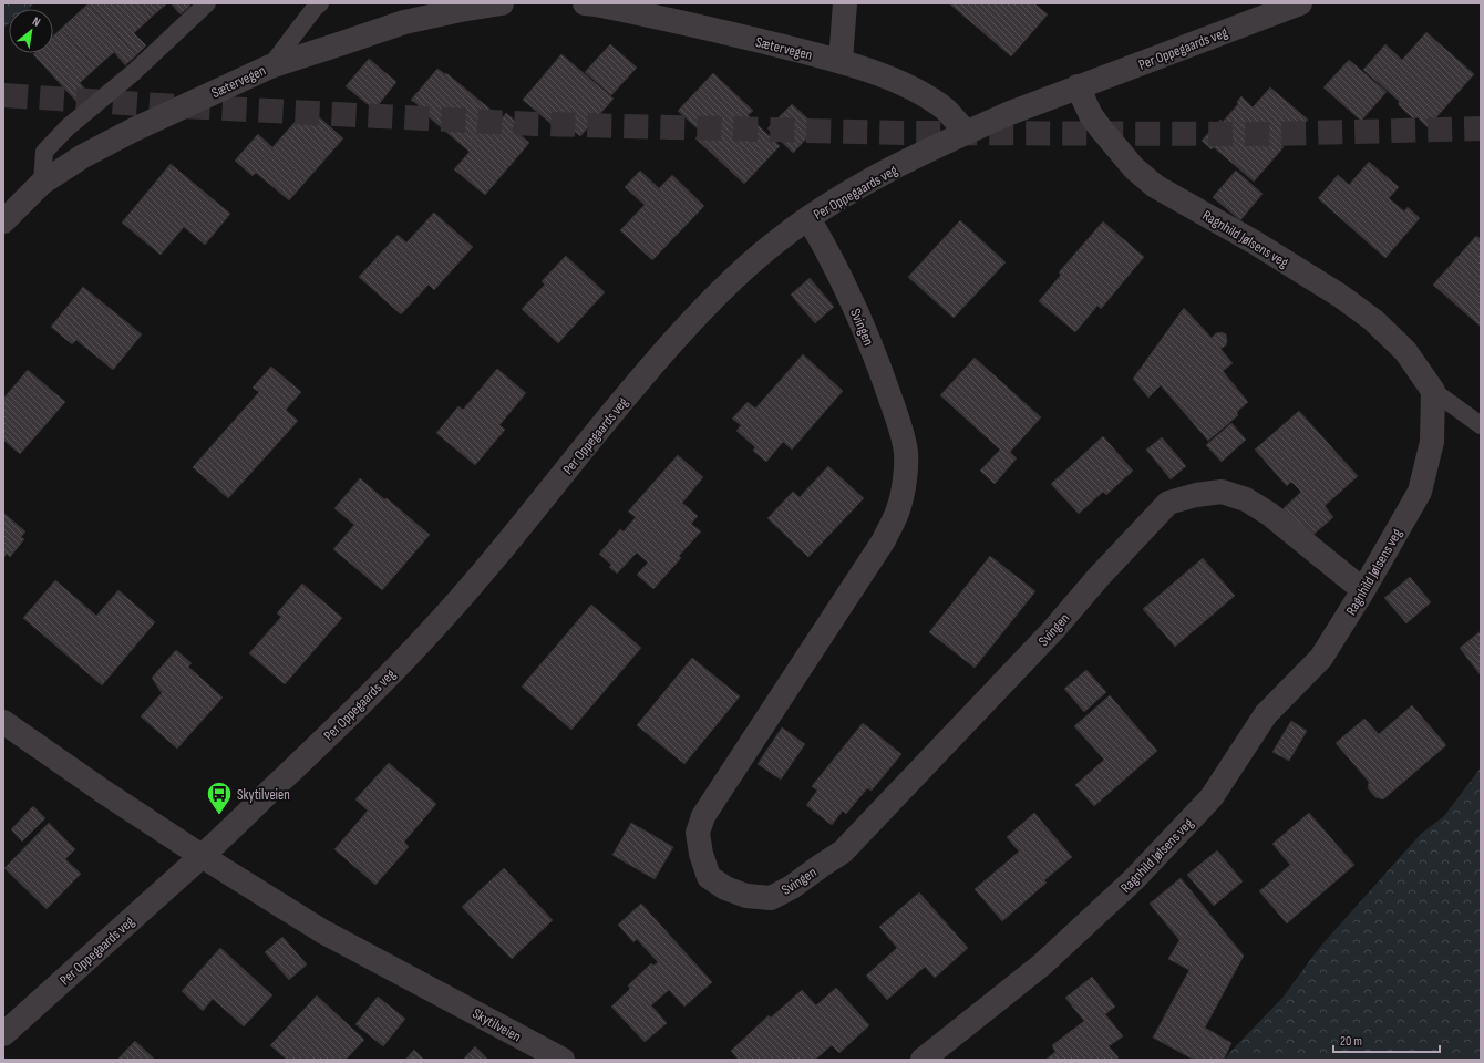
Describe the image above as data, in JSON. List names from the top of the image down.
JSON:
{
  "streets": {
    "street": [
      "Sætervegen",
      "Per Oppegaards veg",
      "Ragnhild Jølsens veg",
      "Svingen",
      "Skytilveien"
    ]
  },
  "crossings": [
    ["Sætervegen", "Per Oppegaards veg"],
    ["Per Oppegaards veg", "Ragnhild Jølsens veg"],
    ["Per Oppegaards veg", "Svingen"],
    ["Per Oppegaards veg", "Skytilveien"],
    ["Ragnhild Jølsens veg", "Svingen"]
  ],
  "places": {
    "bus stop": ["Skytilveien"]
  },
  "scale_bar": "20 m",
  "north": "top right"
}
